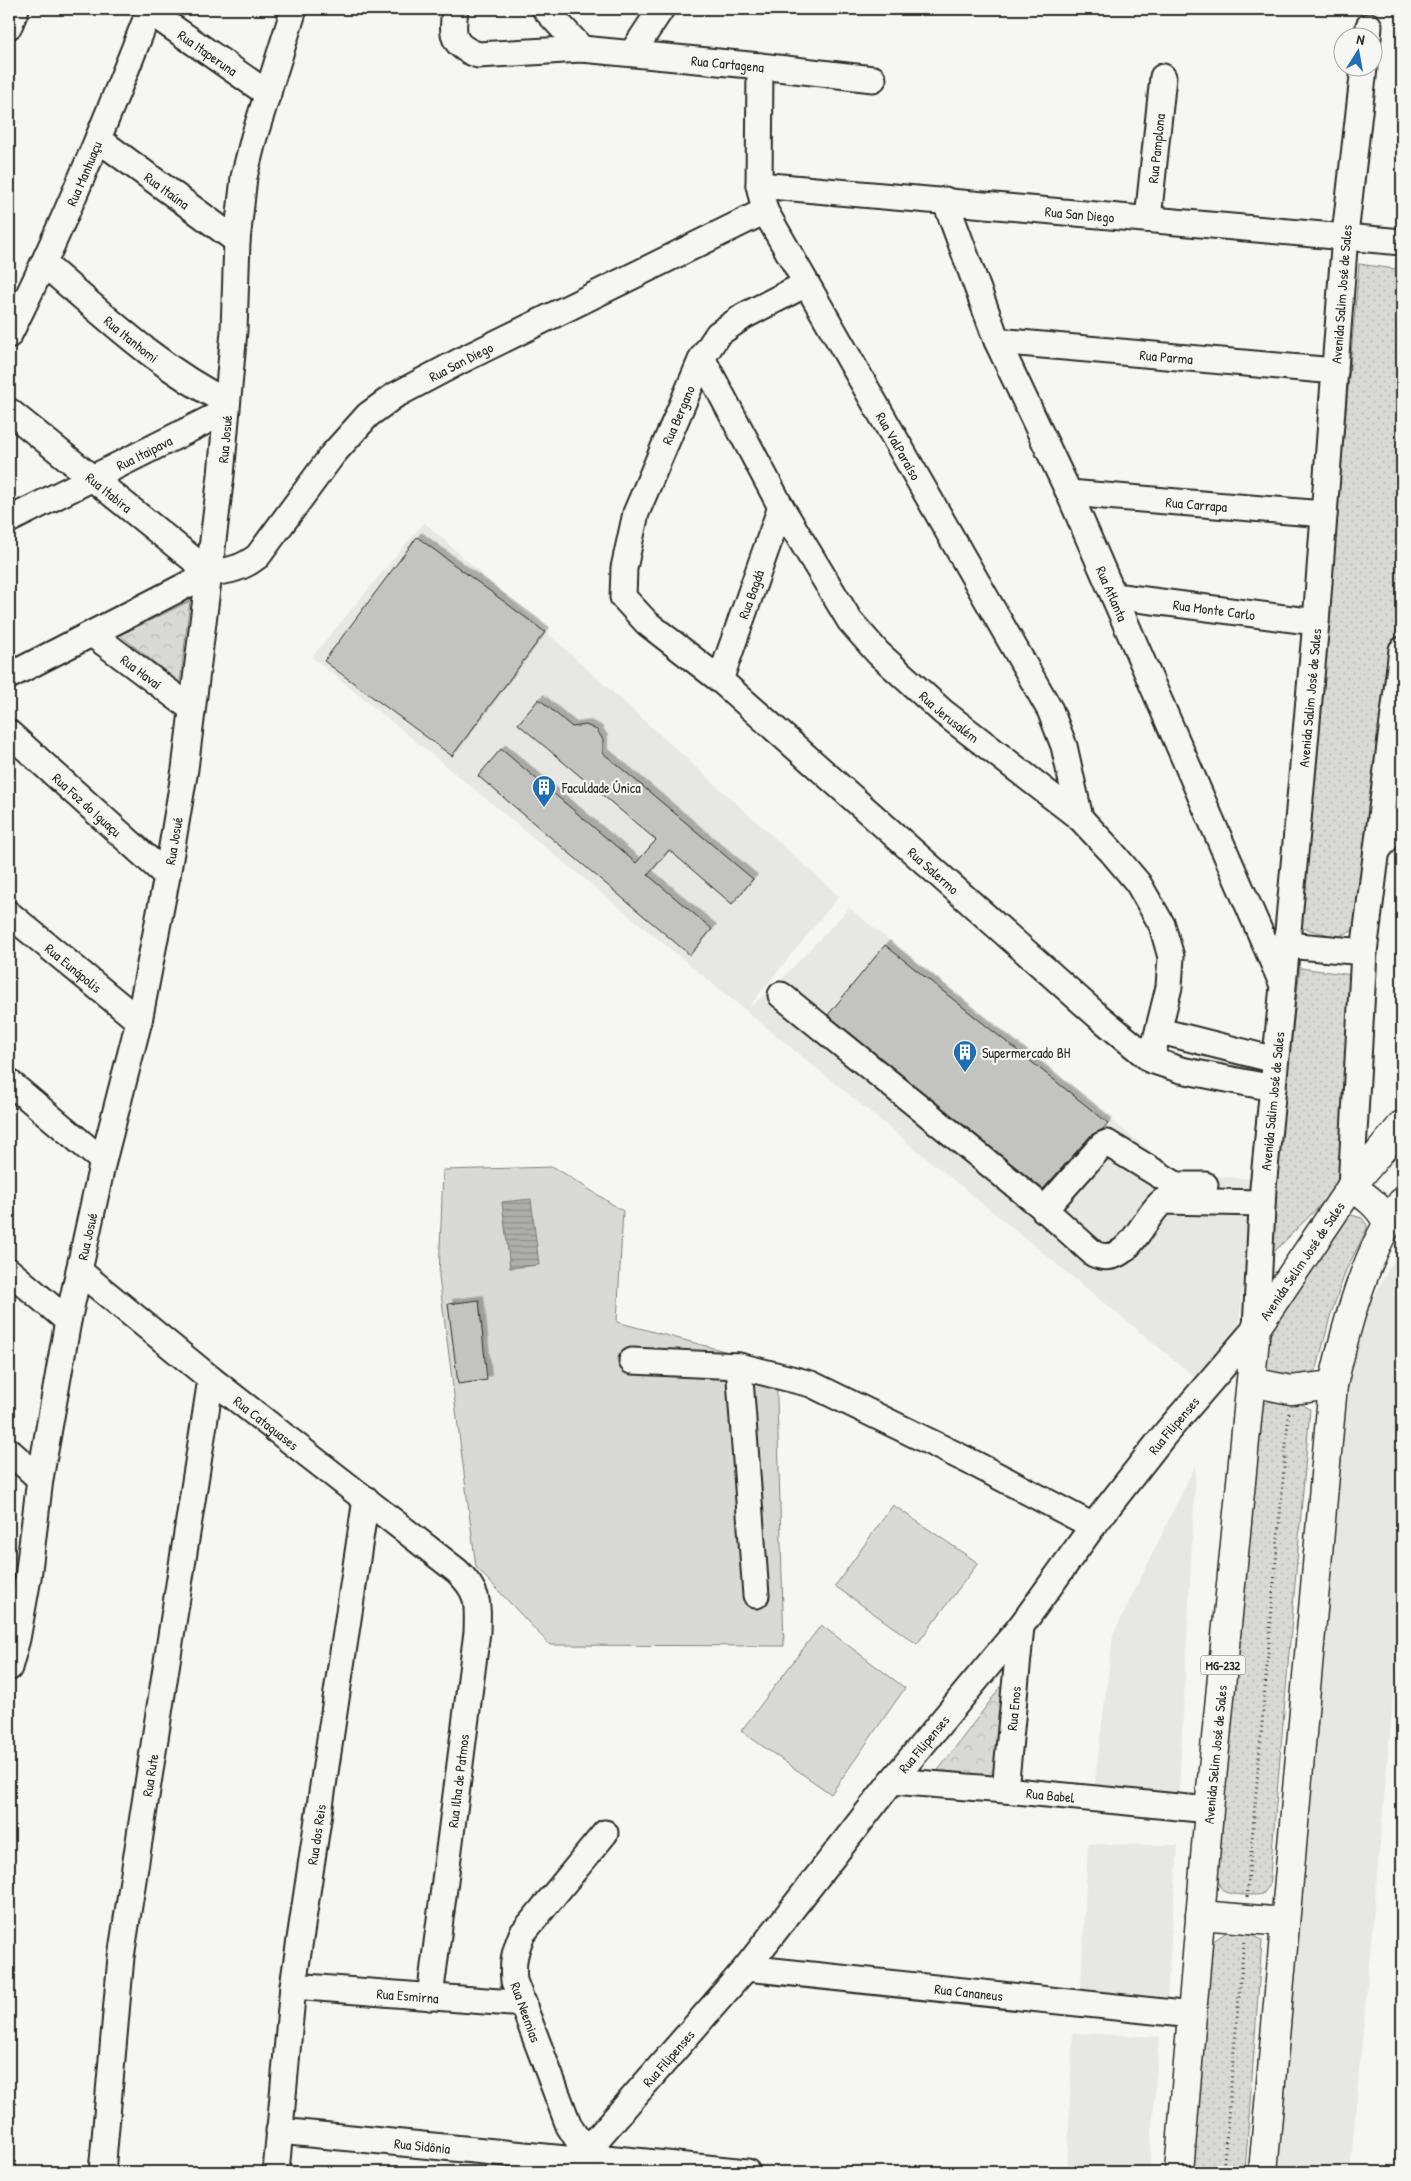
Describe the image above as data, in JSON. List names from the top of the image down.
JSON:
{
  "streets": {
    "main road": ["Avenida Selim José de Sales", "MG-232"],
    "street": [
      "Rua Itaperuna",
      "Rua Cartagena",
      "Rua Pamplona",
      "Rua Manhuaçu",
      "Rua Itaúna",
      "Rua San Diego",
      "Avenida Salim José de Sales",
      "Rua Itanhomi",
      "Rua Parma",
      "Rua Bergano",
      "Rua Josué",
      "Rua ValParaíso",
      "Rua Itaipava",
      "Rua Itabira",
      "Rua Carrapa",
      "Rua Atlanta",
      "Rua Bagdá",
      "Rua Monte Carlo",
      "Rua Havaí",
      "Rua Jerusalém",
      "Rua Foz do Iguaçu",
      "Rua Salermo",
      "Rua Eunápolis",
      "Rua Cataguases",
      "Rua Filipenses",
      "Rua Enos",
      "Rua Rute",
      "Rua Ilha de Patmos",
      "Rua Babel",
      "Rua dos Reis",
      "Rua Cananeus",
      "Rua Esmirna",
      "Rua Neemias",
      "Rua Sidônia"
    ]
  },
  "crossings": [
    ["Rua Itaperuna", "Rua Manhuaçu"],
    ["Rua Itaperuna", "Rua Josué"],
    ["Rua Cartagena", "Rua ValParaíso"],
    ["Rua Pamplona", "Rua San Diego"],
    ["Rua Manhuaçu", "Rua Itaúna"],
    ["Rua Manhuaçu", "Rua Itanhomi"],
    ["Rua Itaúna", "Rua Josué"],
    ["Rua San Diego", "Avenida Salim José de Sales"],
    ["Rua San Diego", "Rua Josué"],
    ["Rua San Diego", "Rua ValParaíso"],
    ["Rua San Diego", "Rua Itabira"],
    ["Rua San Diego", "Rua Atlanta"],
    ["Avenida Salim José de Sales", "Rua Parma"],
    ["Avenida Salim José de Sales", "Rua Carrapa"],
    ["Avenida Salim José de Sales", "Rua Atlanta"],
    ["Avenida Salim José de Sales", "Rua Monte Carlo"],
    ["Avenida Salim José de Sales", "Rua Salermo"],
    ["Avenida Salim José de Sales", "Avenida Selim José de Sales"],
    ["Avenida Salim José de Sales", "Rua Filipenses"],
    ["Rua Itanhomi", "Rua Josué"],
    ["Rua Itanhomi", "Rua Itaipava"],
    ["Rua Parma", "Rua Atlanta"],
    ["Rua Bergano", "Rua ValParaíso"],
    ["Rua Bergano", "Rua Jerusalém"],
    ["Rua Bergano", "Rua Salermo"],
    ["Rua Josué", "Rua Itaipava"],
    ["Rua Josué", "Rua Itabira"],
    ["Rua Josué", "Rua Havaí"],
    ["Rua Josué", "Rua Foz do Iguaçu"],
    ["Rua Josué", "Rua Eunápolis"],
    ["Rua Josué", "Rua Cataguases"],
    ["Rua ValParaíso", "Rua Jerusalém"],
    ["Rua Itaipava", "Rua Itabira"],
    ["Rua Carrapa", "Rua Atlanta"],
    ["Rua Atlanta", "Rua Monte Carlo"],
    ["Rua Bagdá", "Rua Jerusalém"],
    ["Rua Bagdá", "Rua Salermo"],
    ["Rua Jerusalém", "Rua Salermo"],
    ["Avenida Selim José de Sales", "Rua Filipenses"],
    ["Avenida Selim José de Sales", "MG-232"],
    ["Avenida Selim José de Sales", "Rua Babel"],
    ["Avenida Selim José de Sales", "Rua Cananeus"],
    ["Rua Cataguases", "Rua Rute"],
    ["Rua Cataguases", "Rua Ilha de Patmos"],
    ["Rua Cataguases", "Rua dos Reis"],
    ["Rua Filipenses", "Rua Enos"],
    ["Rua Filipenses", "Rua Babel"],
    ["Rua Filipenses", "Rua Cananeus"],
    ["Rua Filipenses", "Rua Neemias"],
    ["Rua Filipenses", "Rua Sidônia"],
    ["Rua Enos", "Rua Babel"],
    ["Rua Ilha de Patmos", "Rua Esmirna"],
    ["Rua dos Reis", "Rua Esmirna"],
    ["Rua dos Reis", "Rua Sidônia"],
    ["Rua Esmirna", "Rua Neemias"],
    ["Rua Neemias", "Rua Sidônia"]
  ],
  "places": {
    "building": ["Faculdade Única", "Supermercado BH"]
  },
  "north": "top"
}
